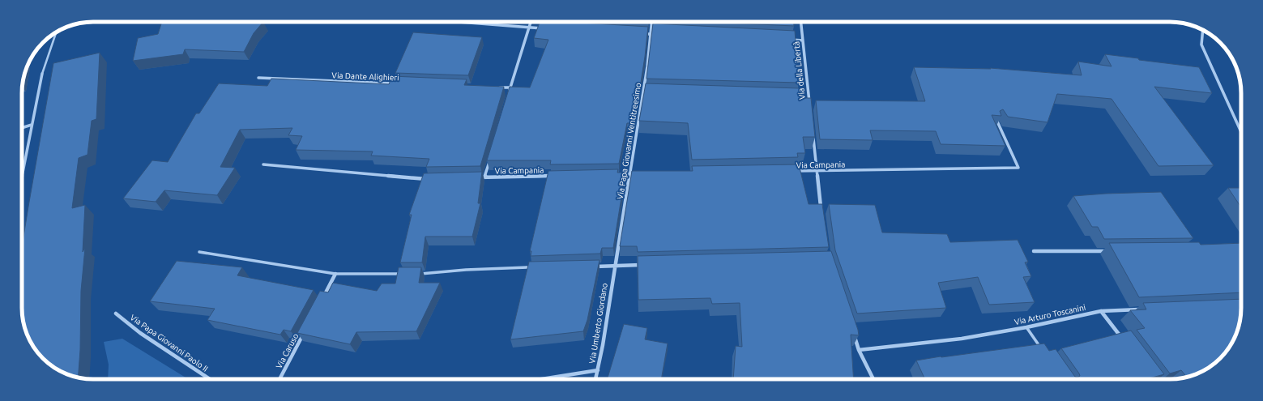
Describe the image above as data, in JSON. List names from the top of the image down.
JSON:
{
  "streets": {
    "street": [
      "Via della Libertà",
      "Via Dante Alighieri",
      "Via Papa Giovanni Ventitreesimo",
      "Via Campania",
      "Via Arturo Toscanini",
      "Via Umberto Giordano",
      "Via Papa Giovanni Paolo II",
      "Via Caruso"
    ]
  },
  "crossings": [
    ["Via Papa Giovanni Ventitreesimo", "Via Umberto Giordano"]
  ]
}
